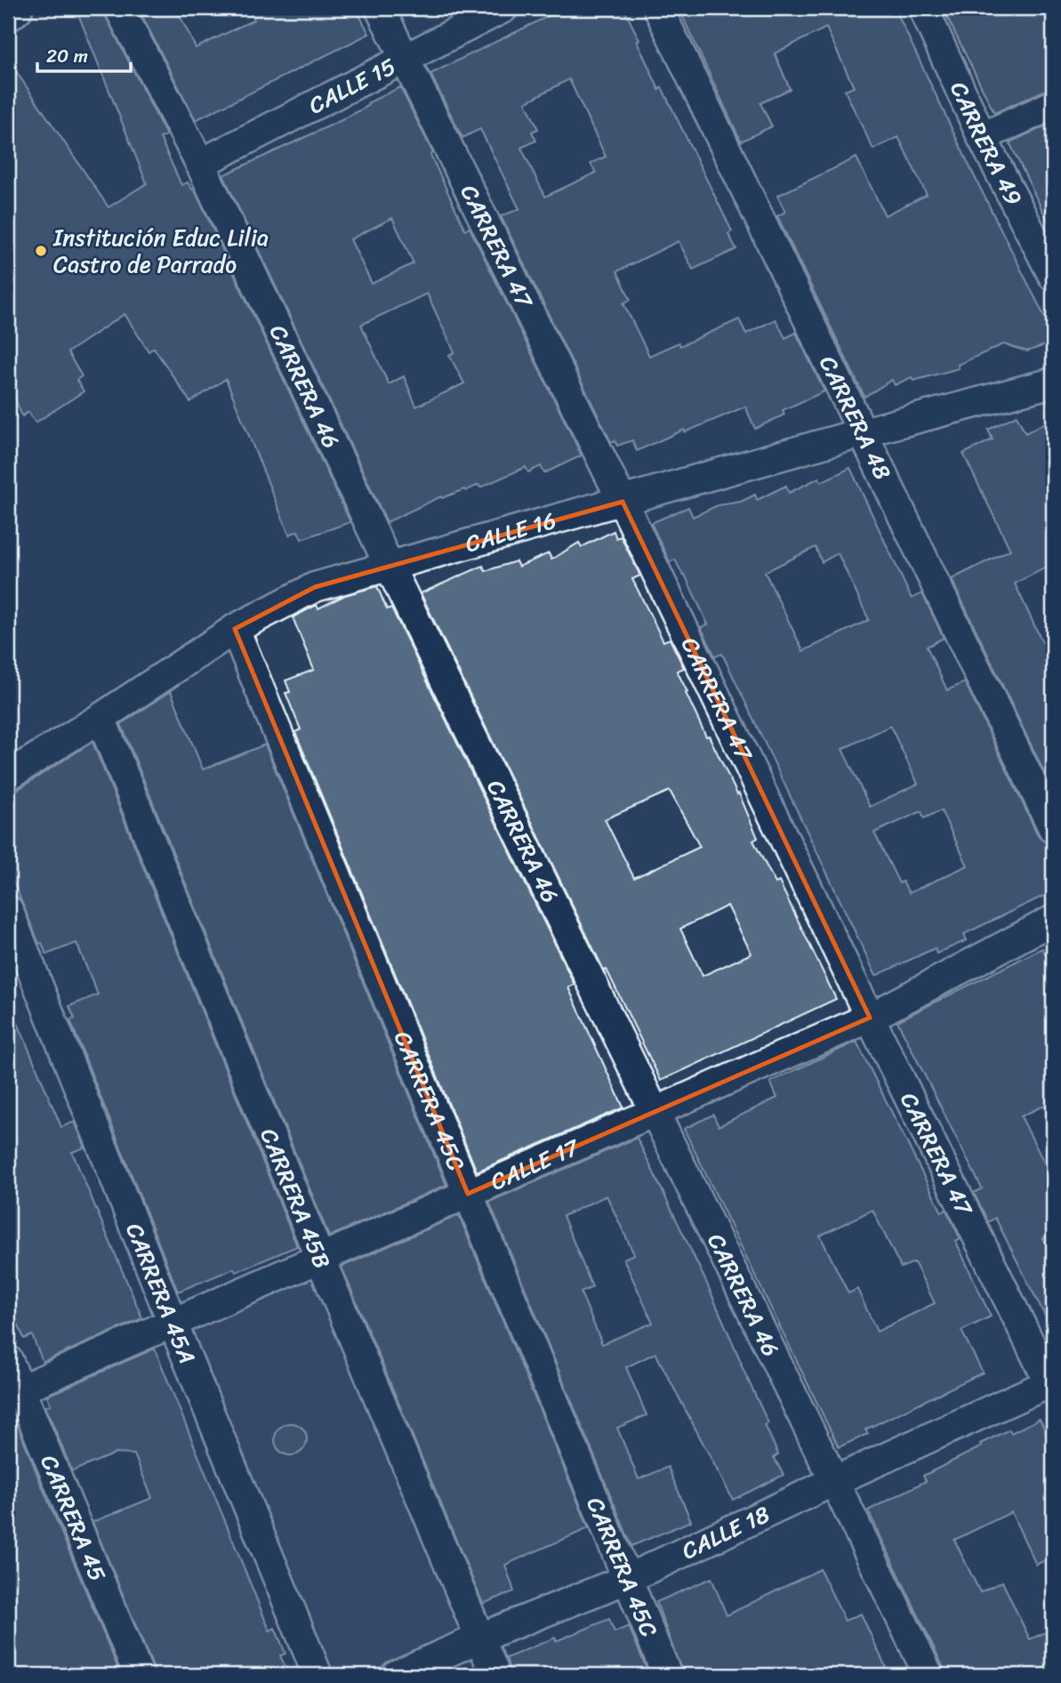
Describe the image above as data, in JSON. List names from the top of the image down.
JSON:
{
  "streets": {
    "street": [
      "CALLE 15",
      "CARRERA 49",
      "CARRERA 47",
      "CARRERA 46",
      "CARRERA 48",
      "CALLE 16",
      "CARRERA 45C",
      "CALLE 17",
      "CARRERA 45B",
      "CARRERA 45A",
      "CARRERA 45",
      "CALLE 18"
    ]
  },
  "crossings": [
    ["CALLE 15", "CARRERA 47"],
    ["CALLE 15", "CARRERA 46"],
    ["CARRERA 47", "CALLE 16"],
    ["CARRERA 47", "CALLE 17"],
    ["CARRERA 47", "CALLE 18"],
    ["CARRERA 46", "CALLE 16"],
    ["CARRERA 46", "CALLE 17"],
    ["CARRERA 46", "CALLE 18"],
    ["CARRERA 48", "CALLE 16"],
    ["CALLE 16", "CARRERA 45C"],
    ["CALLE 16", "CARRERA 45B"],
    ["CARRERA 45C", "CALLE 17"],
    ["CARRERA 45C", "CALLE 18"],
    ["CALLE 17", "CARRERA 45B"],
    ["CALLE 17", "CARRERA 45A"],
    ["CALLE 17", "CARRERA 45"],
    ["CARRERA 45B", "CALLE 18"]
  ],
  "places": ["Institución Educ Lilia Castro de Parrado"],
  "scale_bar": "20 m"
}
